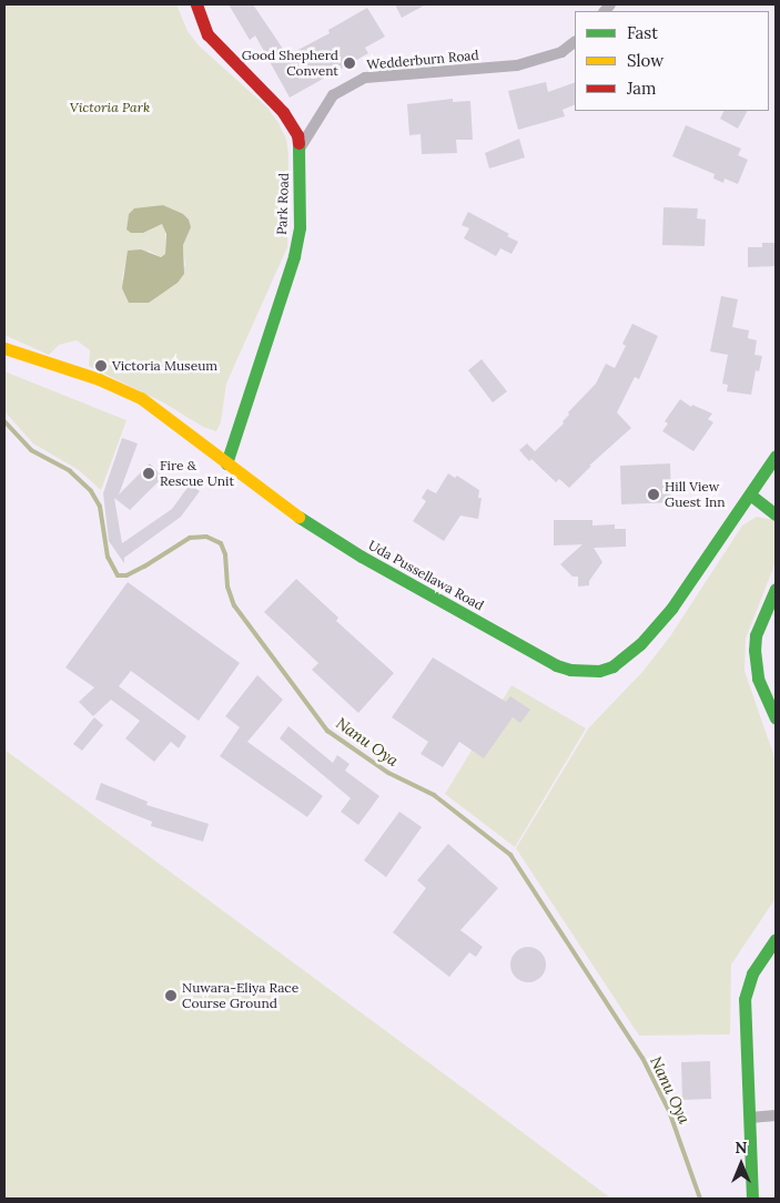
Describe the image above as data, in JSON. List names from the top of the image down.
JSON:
{
  "streets": {
    "main road": ["Park Road", "Uda Pussellawa Road"],
    "street": ["Wedderburn Road"]
  },
  "crossings": [
    ["Wedderburn Road", "Park Road"],
    ["Park Road", "Uda Pussellawa Road"]
  ],
  "water": ["Nanu Oya"],
  "parks": ["Victoria Park"],
  "places": [
    "Good Shepherd Convent",
    "Victoria Museum",
    "Fire & Rescue Unit",
    "Hill View Guest Inn",
    "Nuwara-Eliya Race Course Ground"
  ],
  "legend": ["Fast", "Slow", "Jam"],
  "north": "top"
}
